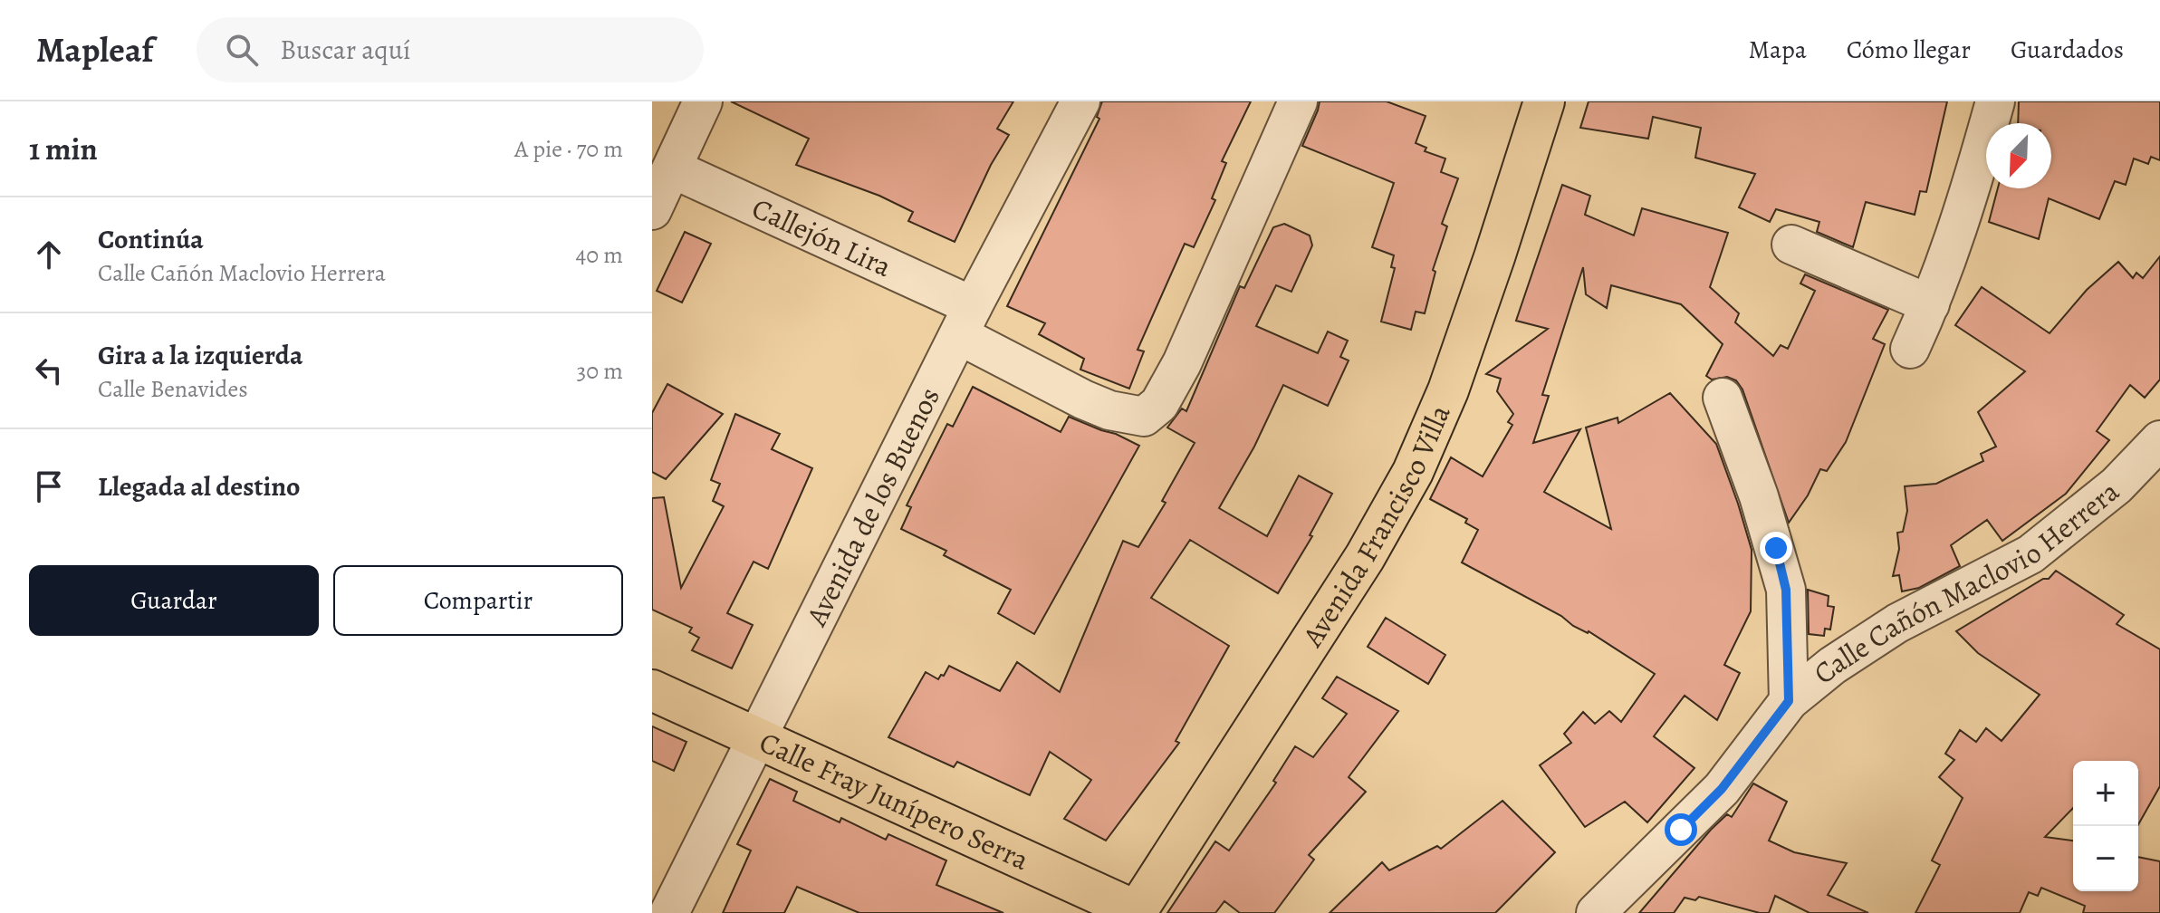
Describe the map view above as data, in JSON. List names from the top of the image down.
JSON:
{
  "streets": {
    "main road": ["Avenida Francisco Villa", "Calle Fray Junípero Serra"],
    "street": ["Callejón Lira", "Avenida de los Buenos", "Calle Cañón Maclovio Herrera"]
  },
  "crossings": [
    ["Callejón Lira", "Avenida de los Buenos"],
    ["Avenida de los Buenos", "Calle Fray Junípero Serra"],
    ["Avenida Francisco Villa", "Calle Fray Junípero Serra"]
  ],
  "north": "bottom left",
  "page": {
    "header": "Mapleaf",
    "search": "Buscar aquí",
    "nav": ["Mapa", "Cómo llegar", "Guardados"],
    "heading": ["1 min", "A pie · 70 m"],
    "list": [
      ["Continúa", "Calle Cañón Maclovio Herrera", "40 m"],
      ["Gira a la izquierda", "Calle Benavides", "30 m"],
      "Llegada al destino"
    ],
    "buttons": ["Guardar", "Compartir"],
    "map_buttons": ["+", "−"]
  }
}
